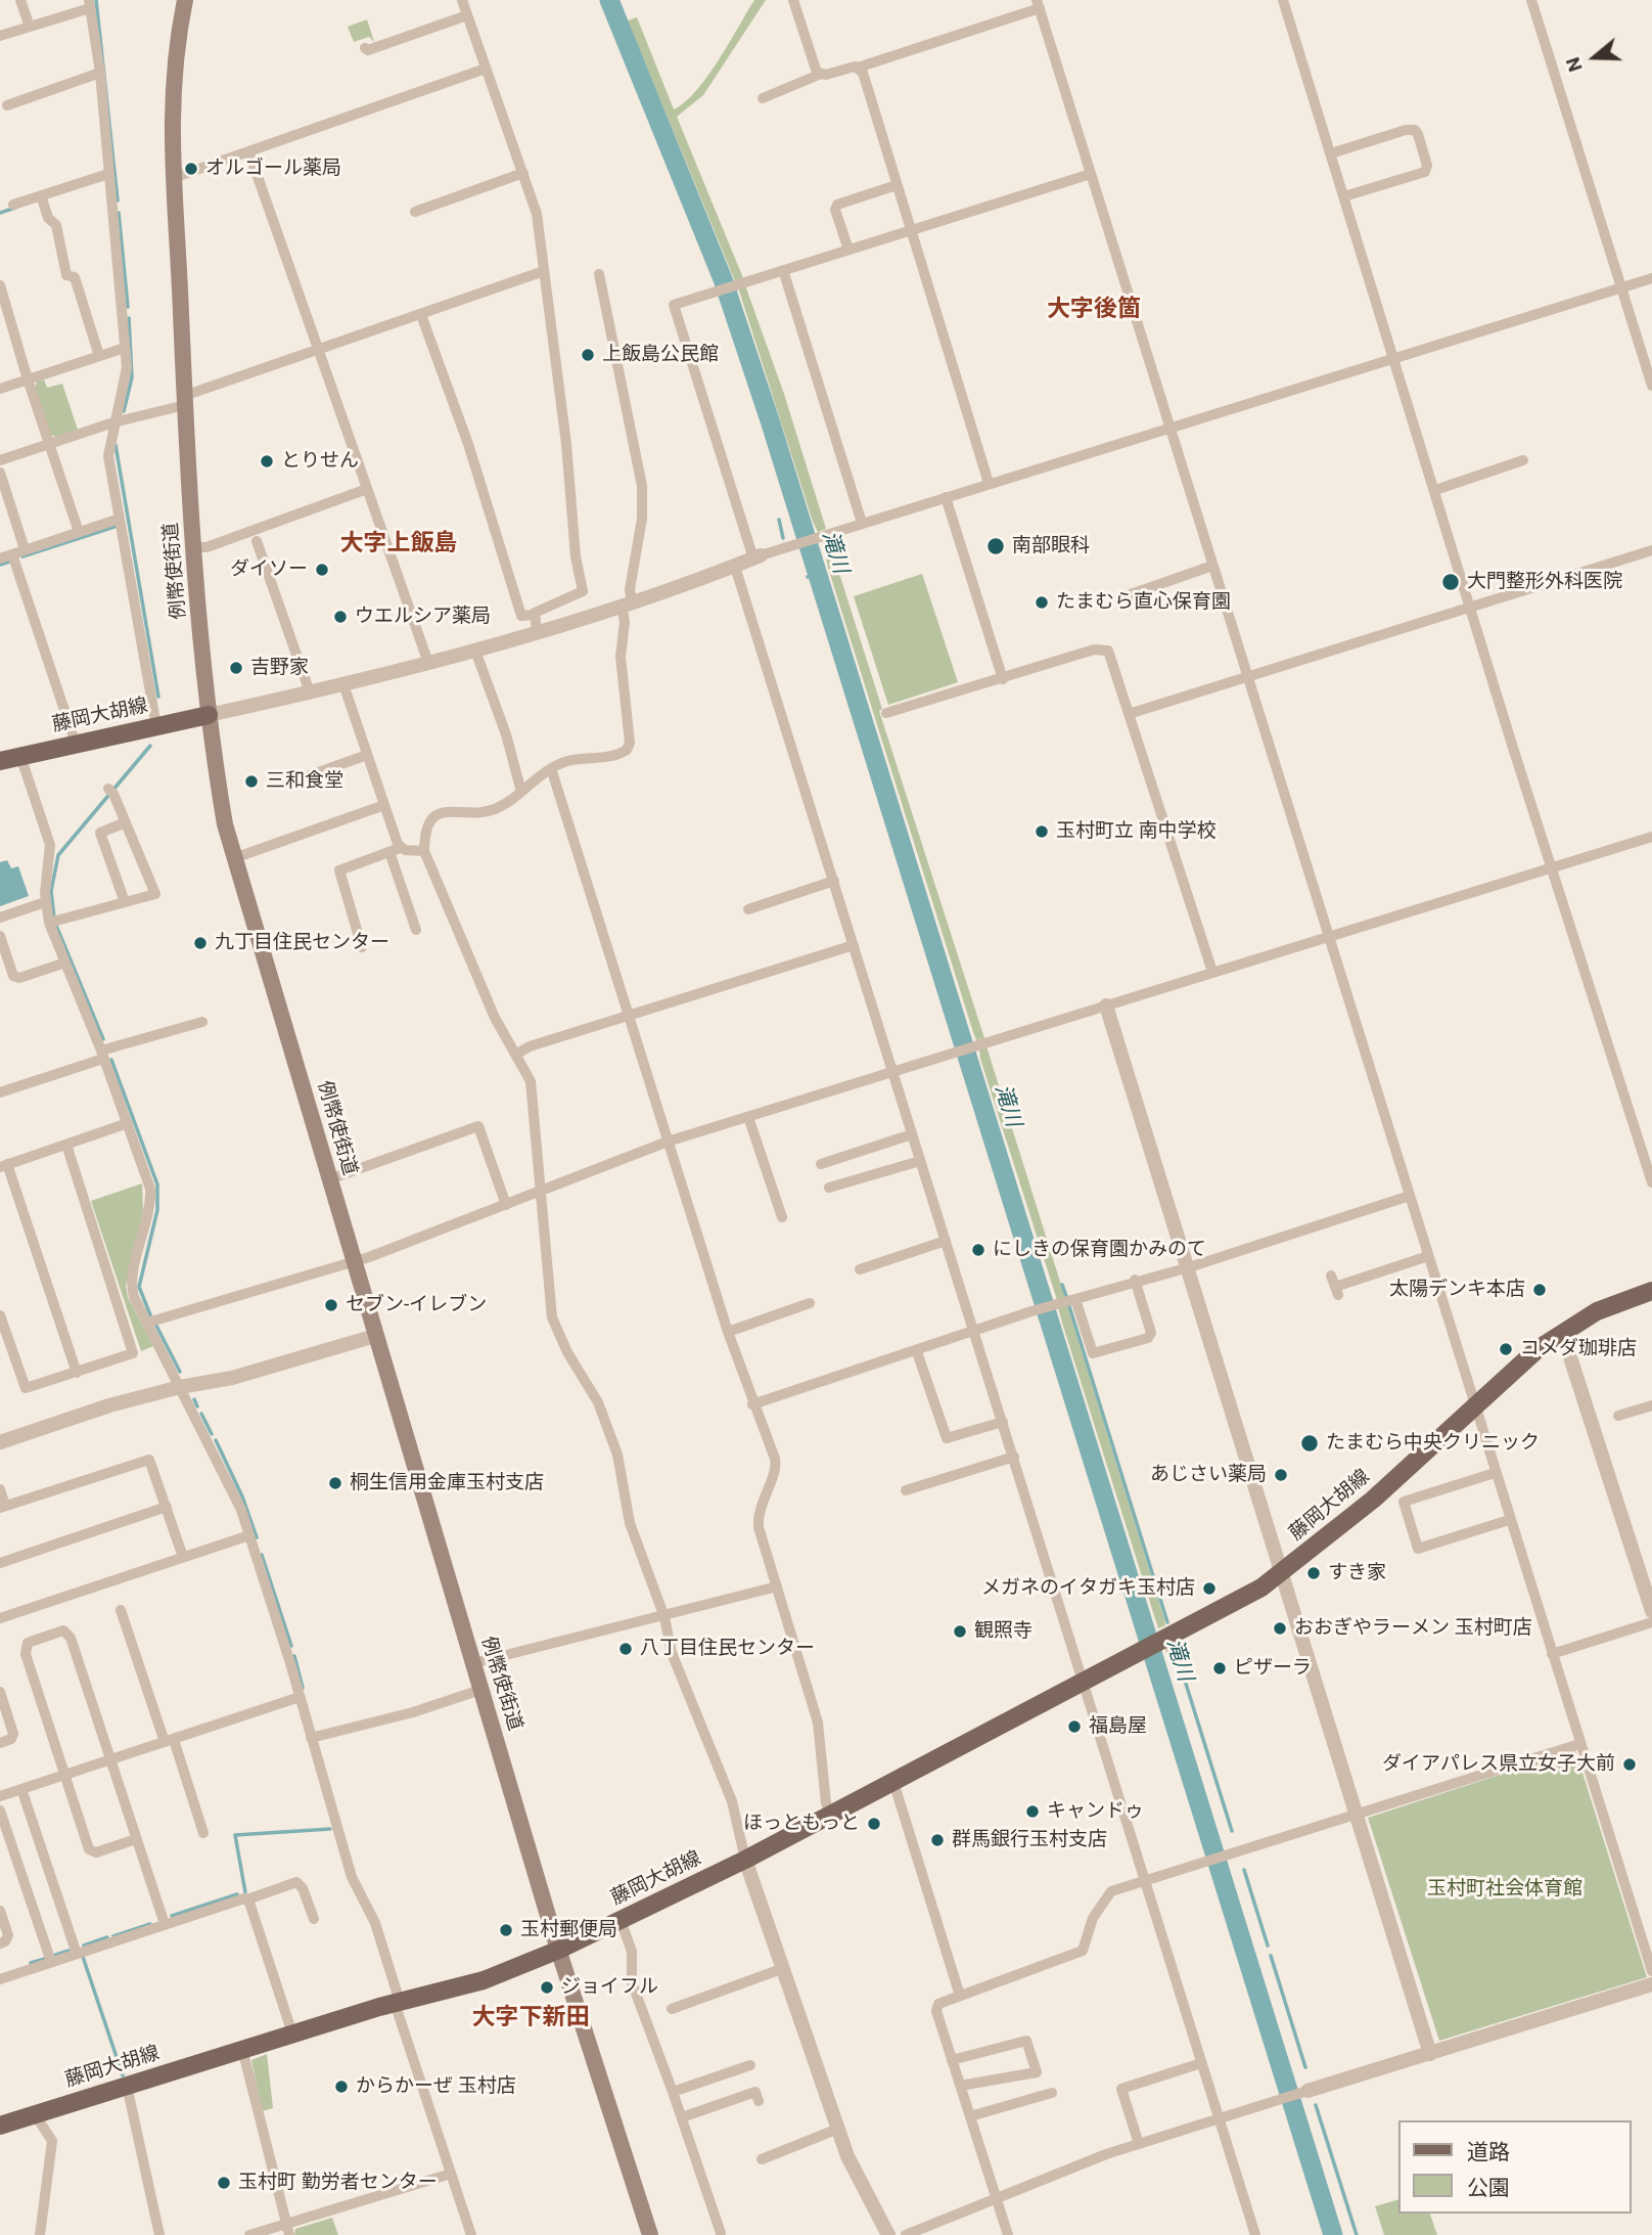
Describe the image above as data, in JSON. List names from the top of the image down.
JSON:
{
  "streets": {
    "main road": ["例幣使街道", "藤岡大胡線"]
  },
  "crossings": [
    ["例幣使街道", "藤岡大胡線"]
  ],
  "districts": ["大字後箇", "大字上飯島", "大字下新田"],
  "water": ["滝川"],
  "parks": ["玉村町社会体育館"],
  "places": [
    "オルゴール薬局",
    "上飯島公民館",
    "とりせん",
    "南部眼科",
    "ダイソー",
    "大門整形外科医院",
    "たまむら直心保育園",
    "ウエルシア薬局",
    "吉野家",
    "三和食堂",
    "玉村町立 南中学校",
    "九丁目住民センター",
    "にしきの保育園かみのて",
    "太陽デンキ本店",
    "セブン-イレブン",
    "コメダ珈琲店",
    "たまむら中央クリニック",
    "あじさい薬局",
    "桐生信用金庫玉村支店",
    "すき家",
    "メガネのイタガキ玉村店",
    "おおぎやラーメン 玉村町店",
    "観照寺",
    "八丁目住民センター",
    "ピザーラ",
    "福島屋",
    "ダイアパレス県立女子大前",
    "キャンドゥ",
    "ほっともっと",
    "群馬銀行玉村支店",
    "玉村郵便局",
    "ジョイフル",
    "からかーぜ 玉村店",
    "玉村町 勤労者センター"
  ],
  "legend": ["道路", "公園"],
  "north": "left"
}
